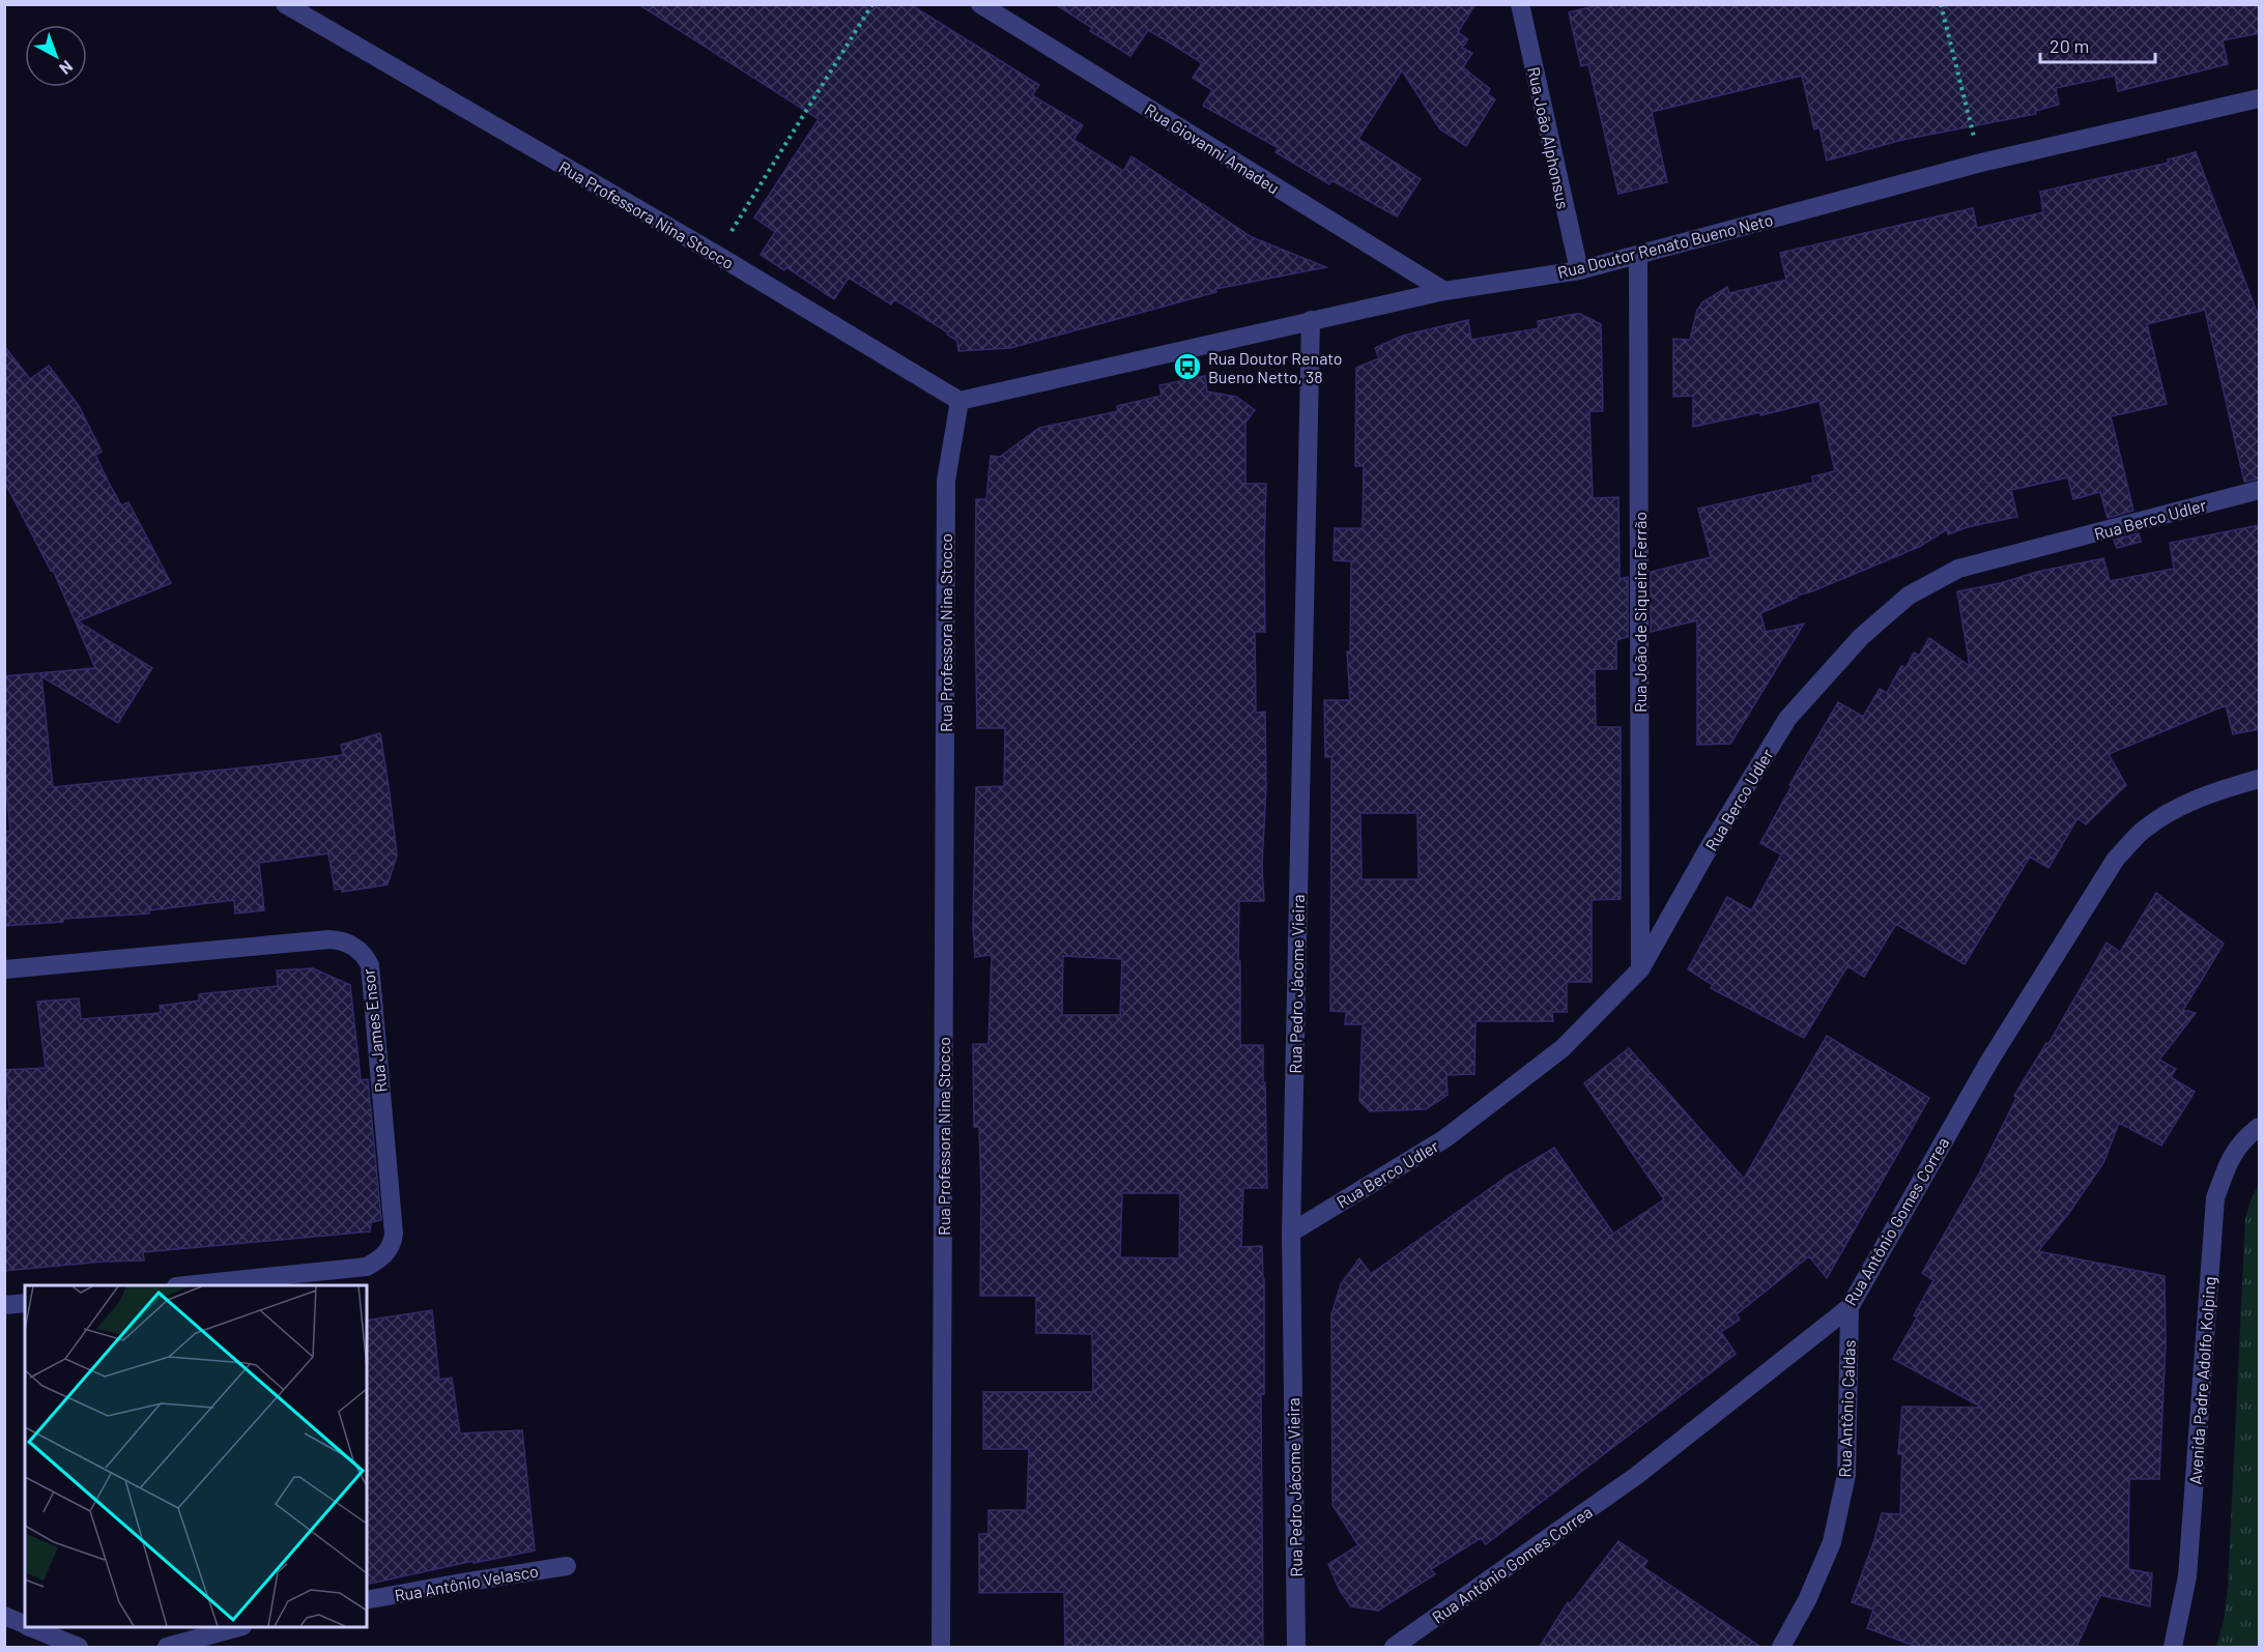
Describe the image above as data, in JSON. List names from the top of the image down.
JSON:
{
  "streets": {
    "street": [
      "Rua João Alphonsus",
      "Rua Giovanni Amadeu",
      "Rua Professora Nina Stocco",
      "Rua Doutor Renato Bueno Neto",
      "Rua Berco Udler",
      "Rua João de Siqueira Ferrão",
      "Rua Pedro Jácome Vieira",
      "Rua James Ensor",
      "Rua Antônio Gomes Correa",
      "Avenida Padre Adolfo Kolping",
      "Rua Antônio Caldas",
      "Rua Antônio Velasco"
    ]
  },
  "crossings": [
    ["Rua João Alphonsus", "Rua Doutor Renato Bueno Neto"],
    ["Rua Giovanni Amadeu", "Rua Doutor Renato Bueno Neto"],
    ["Rua Professora Nina Stocco", "Rua Doutor Renato Bueno Neto"],
    ["Rua Doutor Renato Bueno Neto", "Rua João de Siqueira Ferrão"],
    ["Rua Doutor Renato Bueno Neto", "Rua Pedro Jácome Vieira"],
    ["Rua Berco Udler", "Rua João de Siqueira Ferrão"],
    ["Rua Berco Udler", "Rua Pedro Jácome Vieira"],
    ["Rua Antônio Gomes Correa", "Rua Antônio Caldas"]
  ],
  "places": {
    "bus stop": ["Rua Doutor Renato Bueno Netto, 38"]
  },
  "scale_bar": "20 m",
  "north": "bottom right"
}
